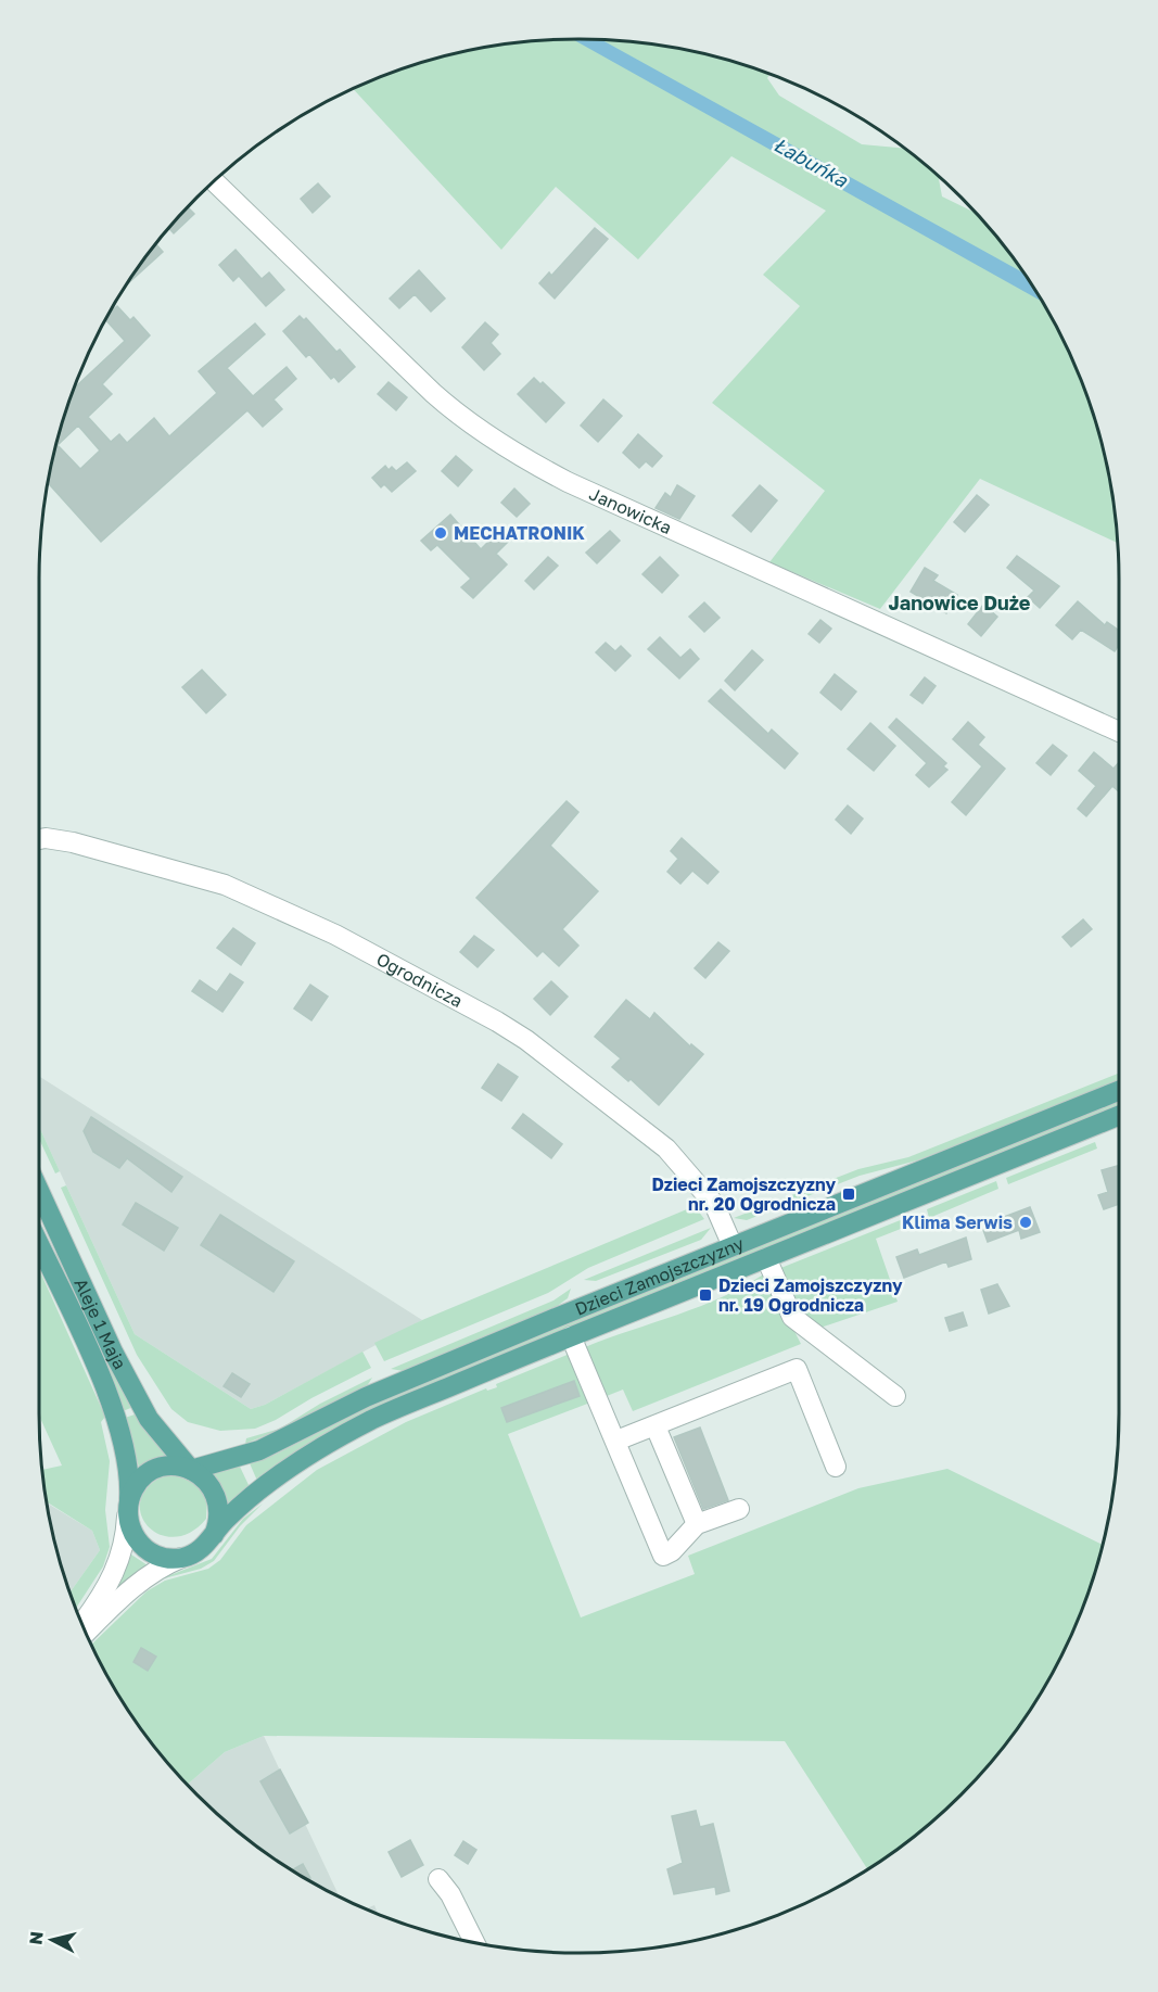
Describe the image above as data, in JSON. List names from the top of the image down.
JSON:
{
  "streets": {
    "main road": ["Dzieci Zamojszczyzny", "Aleje 1 Maja"],
    "street": ["Janowicka", "Ogrodnicza"]
  },
  "crossings": [
    ["Ogrodnicza", "Dzieci Zamojszczyzny"],
    ["Dzieci Zamojszczyzny", "Aleje 1 Maja"]
  ],
  "districts": ["Janowice Duże"],
  "water": ["Łabuńka"],
  "places": {
    "other": ["MECHATRONIK", "Klima Serwis"],
    "transit": ["Dzieci Zamojszczyzny nr. 20 Ogrodnicza", "Dzieci Zamojszczyzny nr. 19 Ogrodnicza"]
  },
  "north": "left"
}
